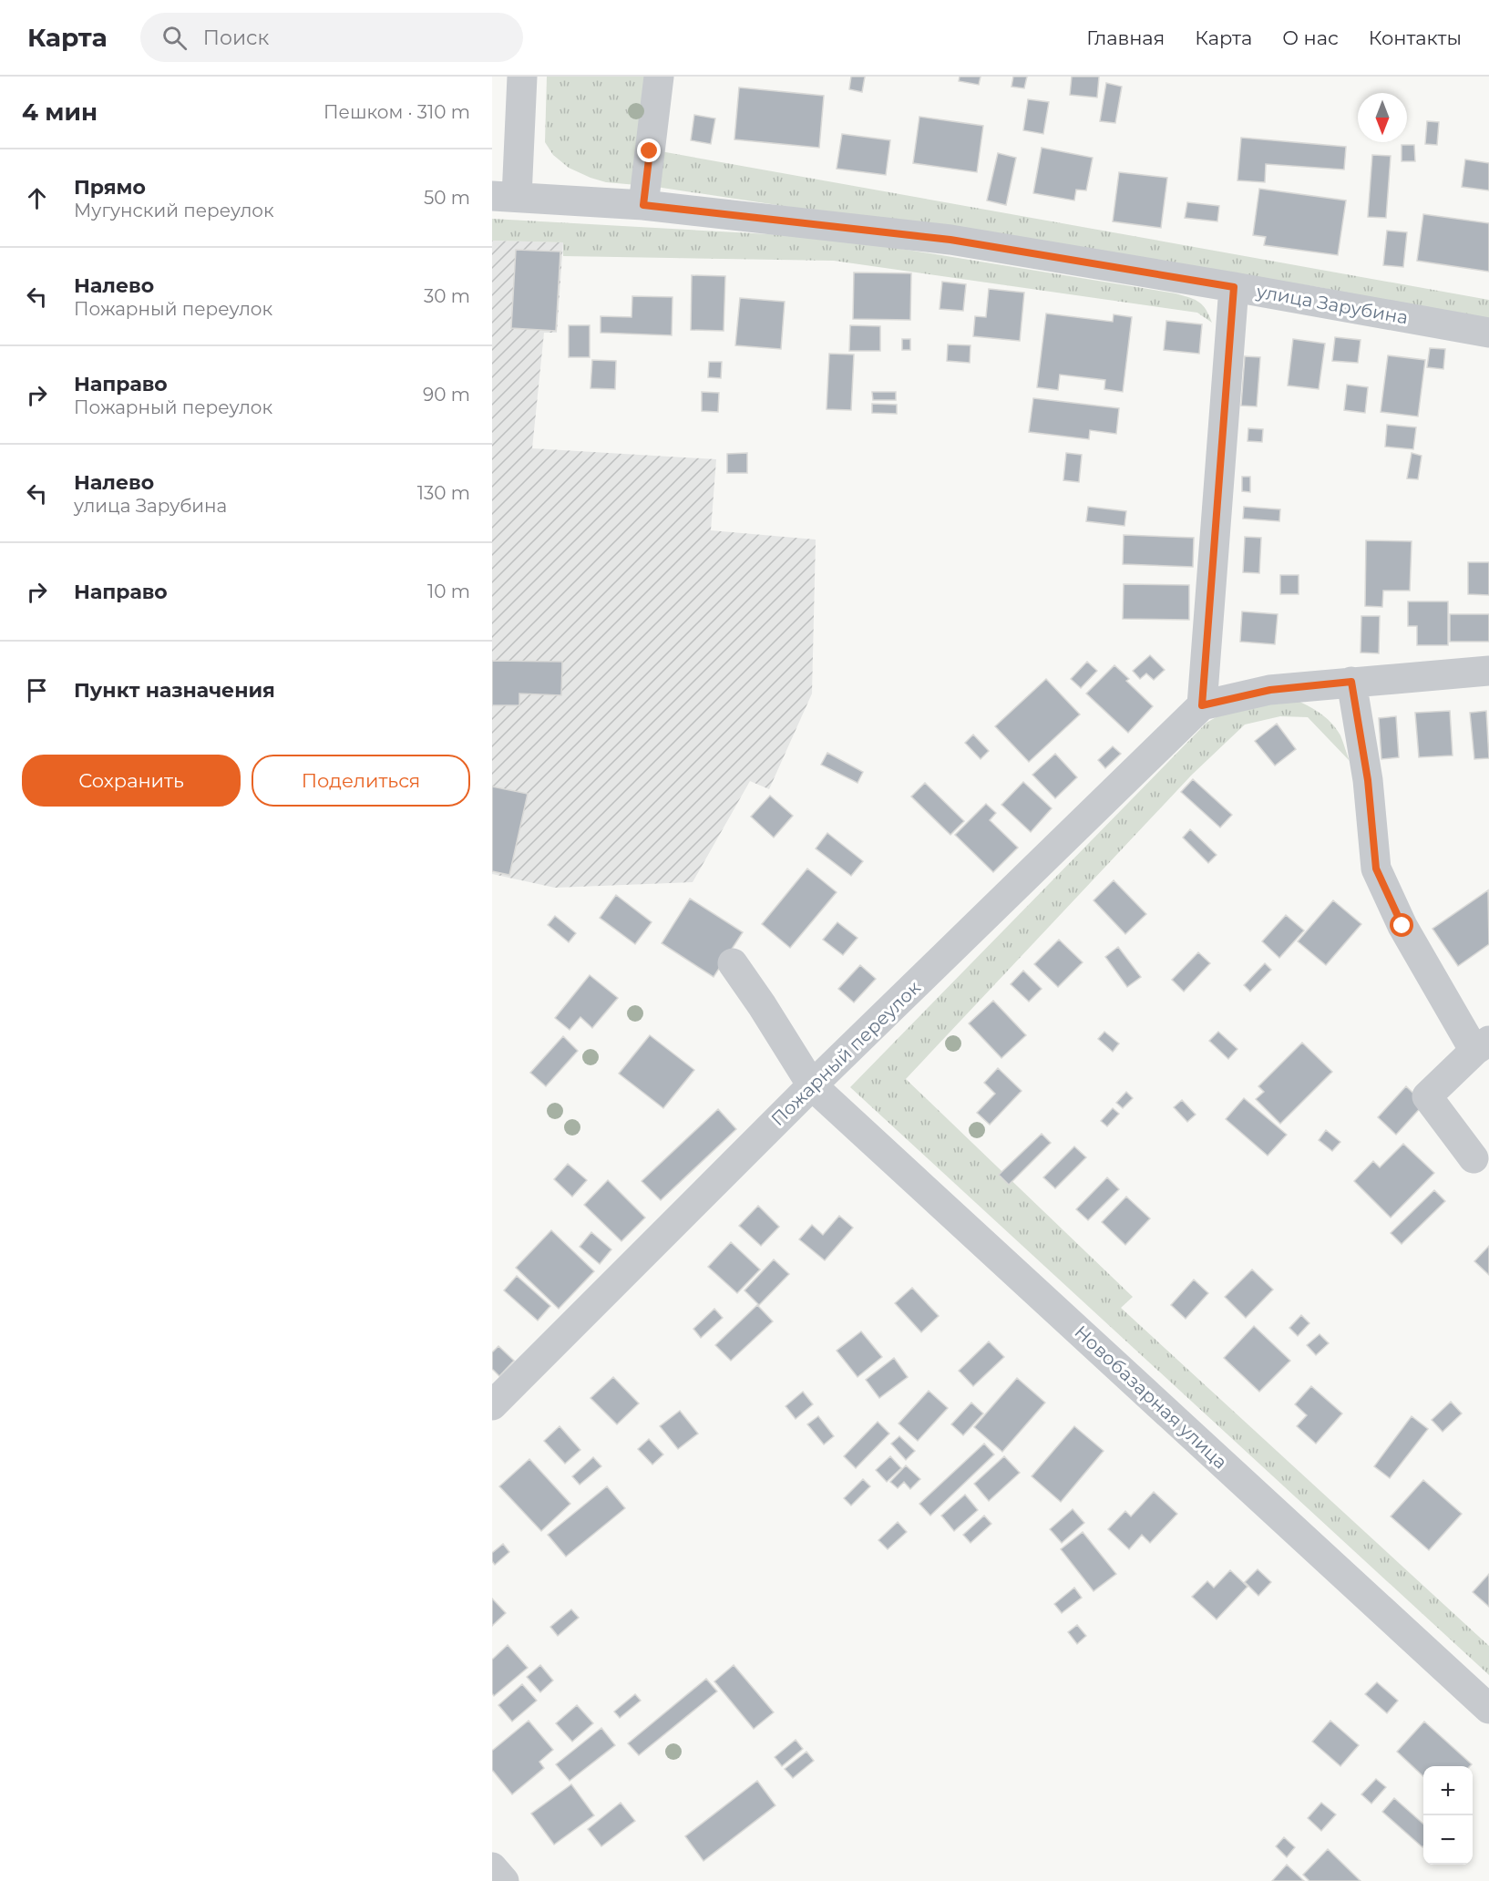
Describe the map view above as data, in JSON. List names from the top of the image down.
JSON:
{
  "streets": {
    "street": ["улица Зарубина", "Пожарный переулок", "Новобазарная улица"]
  },
  "crossings": [
    ["Пожарный переулок", "Новобазарная улица"]
  ],
  "north": "bottom",
  "page": {
    "header": "Карта",
    "search": "Поиск",
    "nav": [
      "Главная",
      "Карта",
      "О нас",
      "Контакты"
    ],
    "heading": ["4 мин", "Пешком · 310 m"],
    "list": [
      ["Прямо", "Мугунский переулок", "50 m"],
      ["Налево", "Пожарный переулок", "30 m"],
      ["Направо", "Пожарный переулок", "90 m"],
      ["Налево", "улица Зарубина", "130 m"],
      ["Направо", "10 m"],
      "Пункт назначения"
    ],
    "buttons": ["Сохранить", "Поделиться"],
    "map_buttons": ["+", "−"]
  }
}
